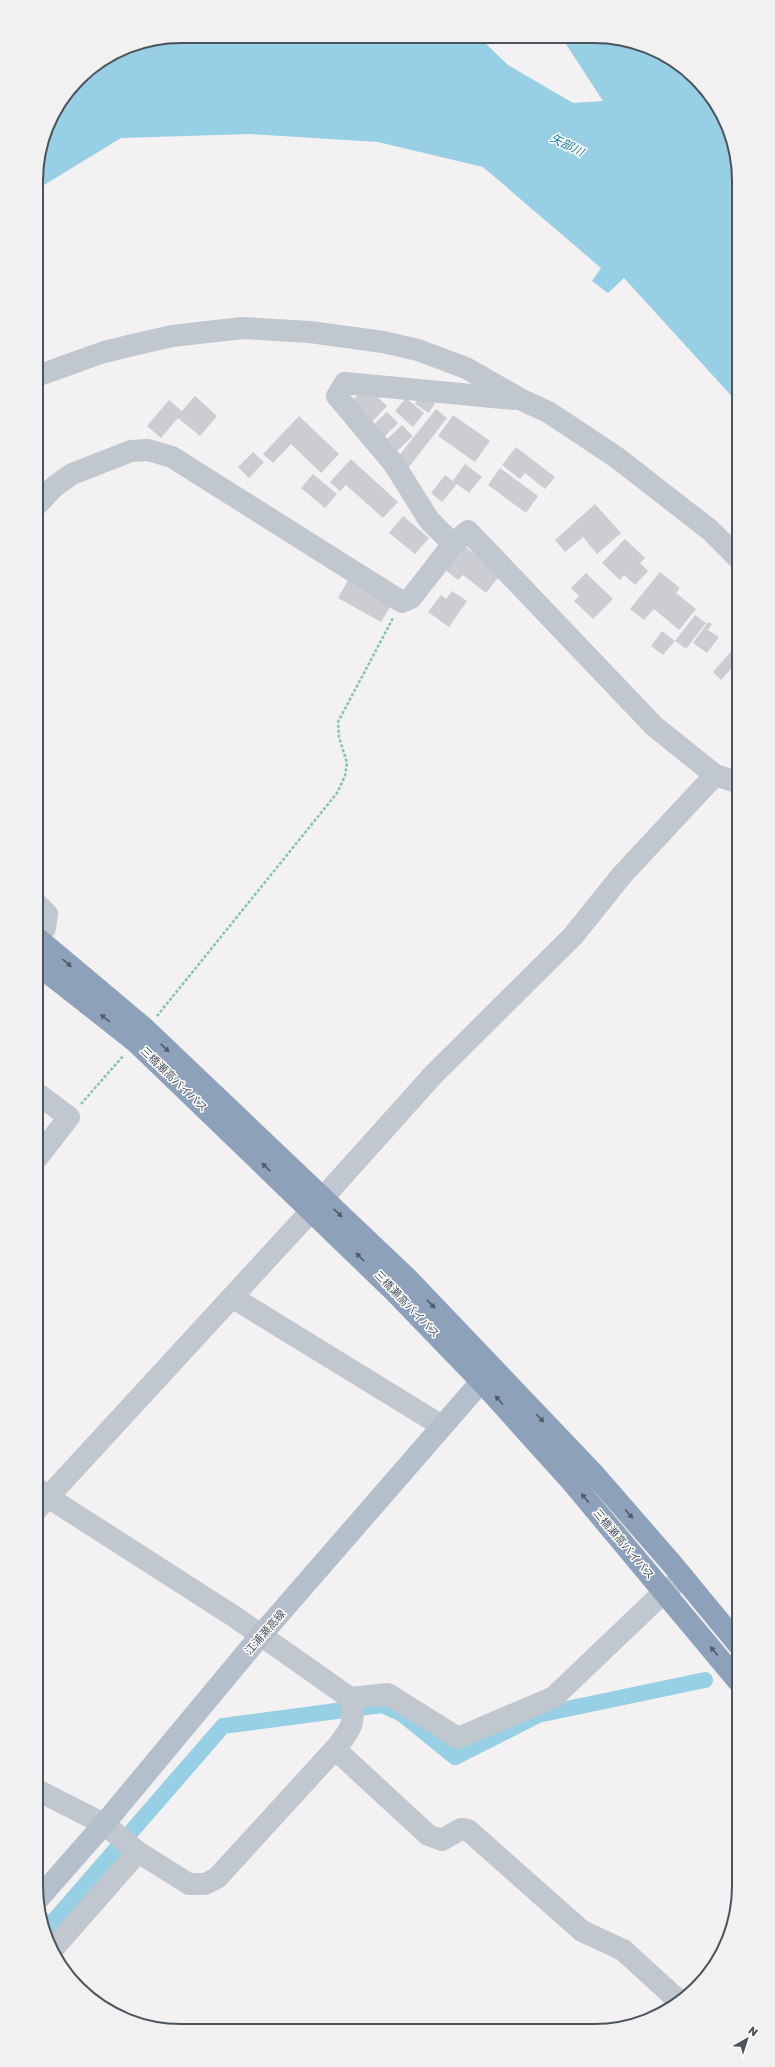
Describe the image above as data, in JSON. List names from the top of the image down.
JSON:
{
  "streets": {
    "highway": ["三橋瀬高バイパス"],
    "main road": ["江浦瀬高線"]
  },
  "crossings": [
    ["三橋瀬高バイパス", "江浦瀬高線"]
  ],
  "water": ["矢部川"],
  "north": "top right"
}
